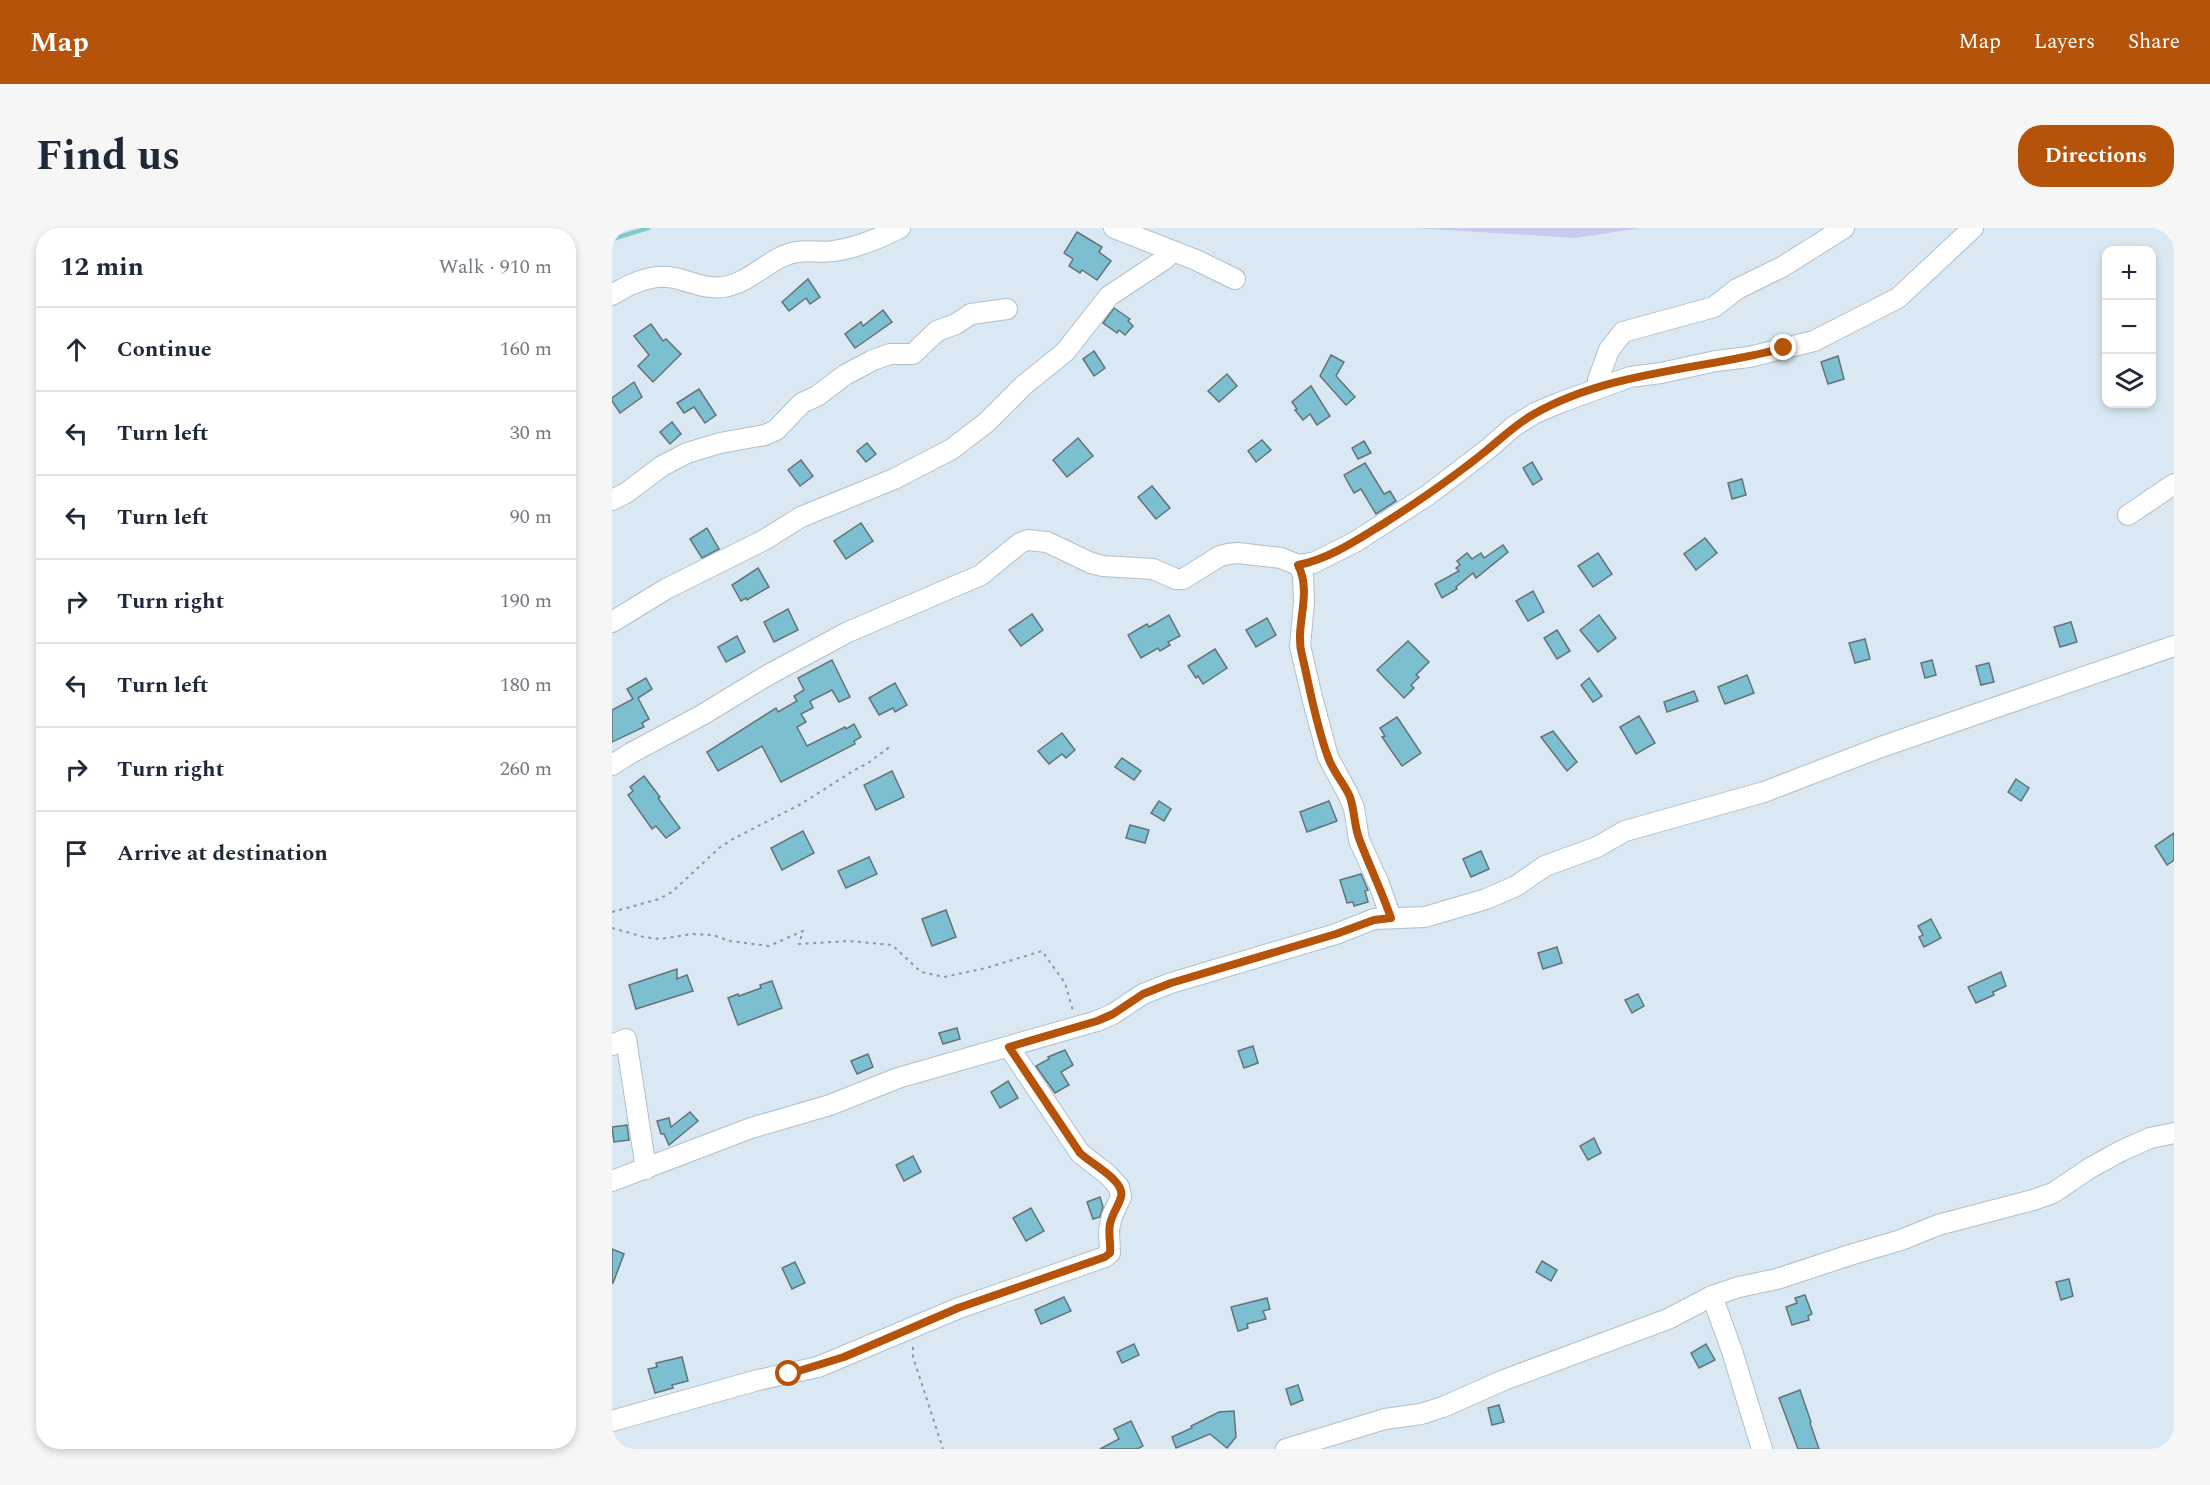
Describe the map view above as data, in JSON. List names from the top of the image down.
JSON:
{
  "page": {
    "header": "Map",
    "nav": ["Map", "Layers", "Share"],
    "title": "Find us",
    "buttons": "Directions",
    "heading": ["12 min", "Walk · 910 m"],
    "map_buttons": ["+", "−"],
    "list": [
      ["Continue", "160 m"],
      ["Turn left", "30 m"],
      ["Turn left", "90 m"],
      ["Turn right", "190 m"],
      ["Turn left", "180 m"],
      ["Turn right", "260 m"],
      "Arrive at destination"
    ]
  }
}
